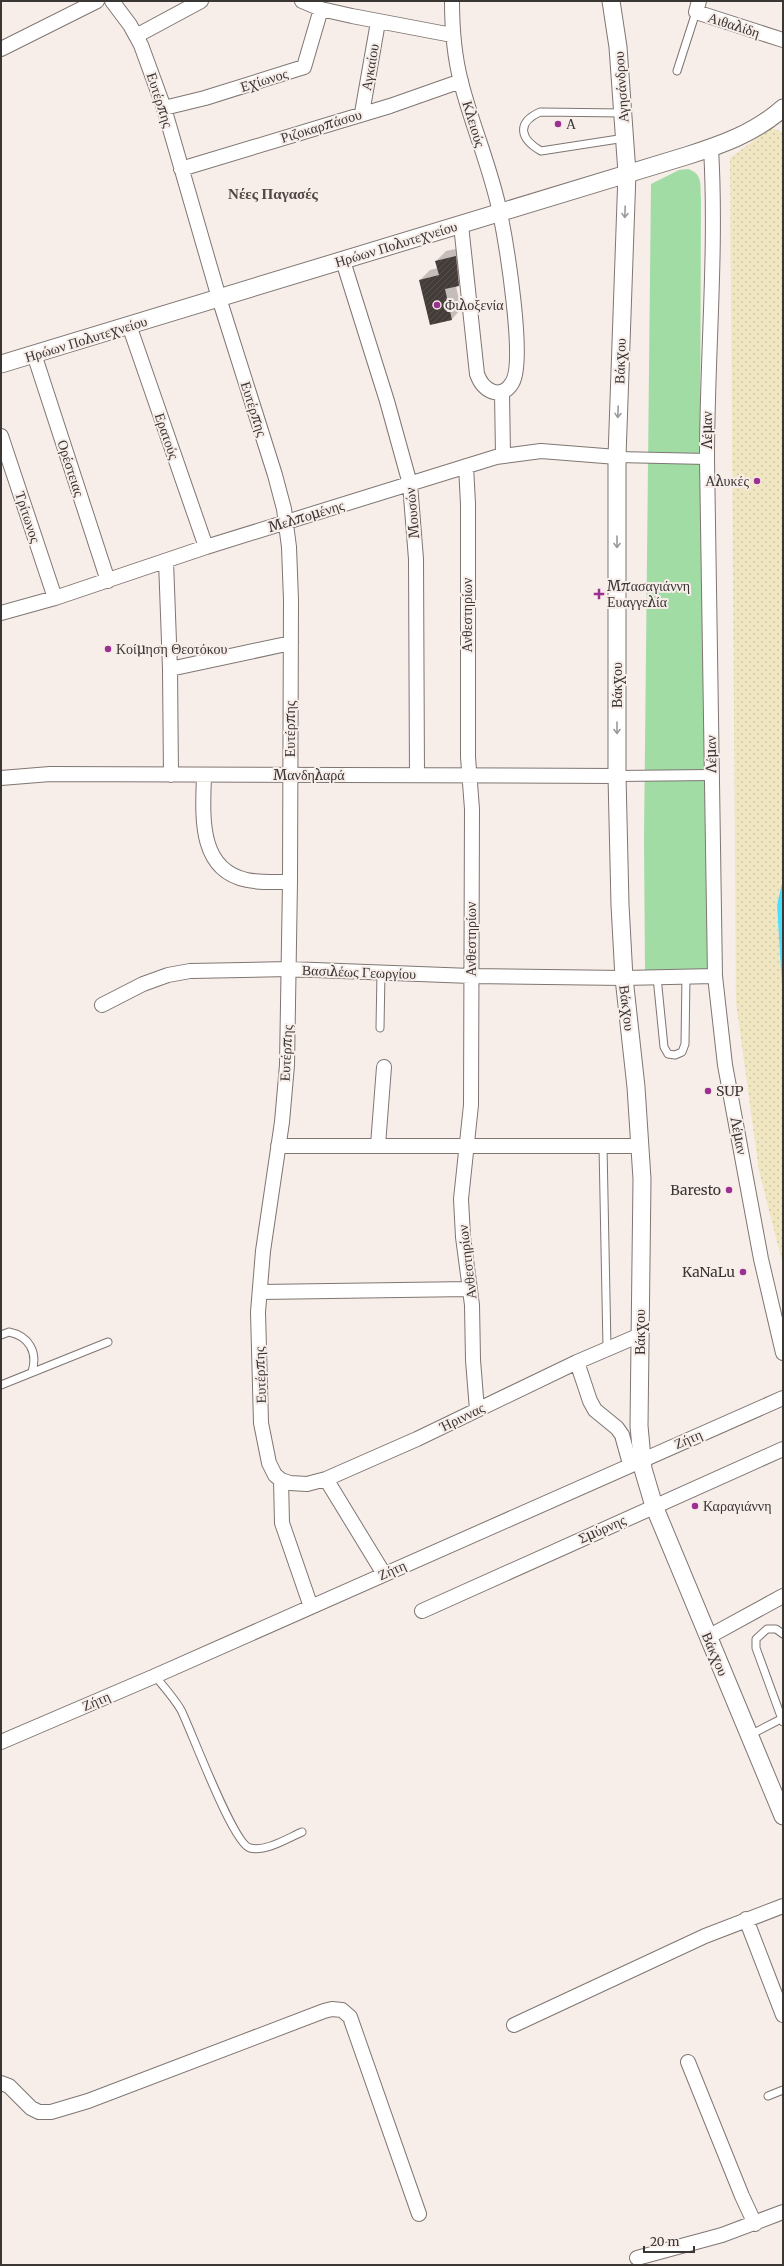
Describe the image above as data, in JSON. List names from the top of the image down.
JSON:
{
  "streets": {
    "street": [
      "Αιθαλίδη",
      "Αγκαίου",
      "Εχίωνος",
      "Αγησάνδρου",
      "Ευτέρπης",
      "Κλειούς",
      "Ριζοκαρπάσου",
      "Ηρώων Πολυτεχνείου",
      "Βάκχου",
      "Λέμαν",
      "Ερατούς",
      "Ορέστειας",
      "Μουσών",
      "Μελπομένης",
      "Τρίτωνος",
      "Ανθεστηρίων",
      "Μανδηλαρά",
      "Βασιλέως Γεωργίου",
      "Ήριννας",
      "Ζήτη",
      "Σμύρνης"
    ]
  },
  "crossings": [
    ["Αγκαίου", "Ριζοκαρπάσου"],
    ["Εχίωνος", "Ευτέρπης"],
    ["Αγησάνδρου", "Ηρώων Πολυτεχνείου"],
    ["Αγησάνδρου", "Βάκχου"],
    ["Ευτέρπης", "Ριζοκαρπάσου"],
    ["Ευτέρπης", "Ηρώων Πολυτεχνείου"],
    ["Ευτέρπης", "Μελπομένης"],
    ["Ευτέρπης", "Μανδηλαρά"],
    ["Ευτέρπης", "Βασιλέως Γεωργίου"],
    ["Ευτέρπης", "Ήριννας"],
    ["Κλειούς", "Ριζοκαρπάσου"],
    ["Κλειούς", "Ηρώων Πολυτεχνείου"],
    ["Ηρώων Πολυτεχνείου", "Βάκχου"],
    ["Ηρώων Πολυτεχνείου", "Λέμαν"],
    ["Ηρώων Πολυτεχνείου", "Ερατούς"],
    ["Ηρώων Πολυτεχνείου", "Ορέστειας"],
    ["Ηρώων Πολυτεχνείου", "Μουσών"],
    ["Βάκχου", "Μελπομένης"],
    ["Βάκχου", "Μανδηλαρά"],
    ["Βάκχου", "Βασιλέως Γεωργίου"],
    ["Βάκχου", "Ήριννας"],
    ["Βάκχου", "Ζήτη"],
    ["Βάκχου", "Σμύρνης"],
    ["Λέμαν", "Βασιλέως Γεωργίου"],
    ["Ερατούς", "Μελπομένης"],
    ["Ορέστειας", "Μελπομένης"],
    ["Μουσών", "Μελπομένης"],
    ["Μουσών", "Μανδηλαρά"],
    ["Μελπομένης", "Τρίτωνος"],
    ["Μελπομένης", "Ανθεστηρίων"],
    ["Ανθεστηρίων", "Μανδηλαρά"],
    ["Ανθεστηρίων", "Βασιλέως Γεωργίου"],
    ["Ανθεστηρίων", "Ήριννας"]
  ],
  "one_way": ["Βάκχου"],
  "districts": ["Νέες Παγασές"],
  "places": {
    "other": [
      "Α",
      "Φιλοξενία",
      "Αλυκές",
      "Κοίμηση Θεοτόκου",
      "SUP",
      "Baresto",
      "KaNaLu",
      "Καραγιάννη"
    ],
    "health": ["Μπασαγιάννη Ευαγγελία"]
  },
  "scale_bar": "20 m"
}
